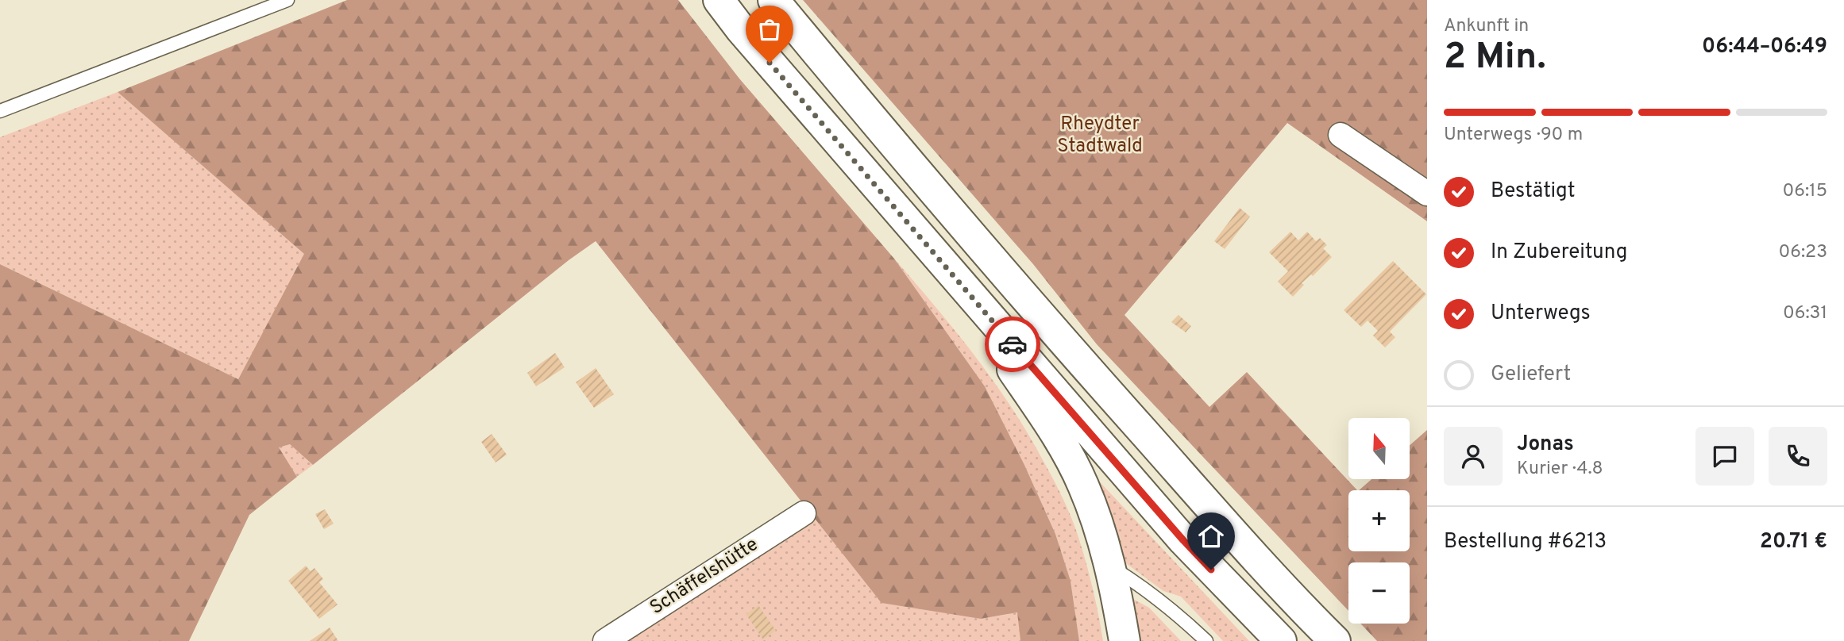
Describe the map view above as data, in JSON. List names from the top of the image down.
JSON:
{
  "streets": {
    "street": ["Schäffelshütte"]
  },
  "parks": ["Rheydter Stadtwald"],
  "north": "top",
  "page": {
    "heading": ["2 Min.", "Ankunft in", "06:44–06:49"],
    "panel": [
      "Jonas",
      "Kurier · 4.8",
      "Bestellung #6213",
      "20.71 €"
    ],
    "bar": "Unterwegs · 90 m",
    "list": [
      ["Bestätigt", "06:15"],
      ["In Zubereitung", "06:23"],
      ["Unterwegs", "06:31"],
      "Geliefert"
    ],
    "map_buttons": ["+", "−"]
  }
}
